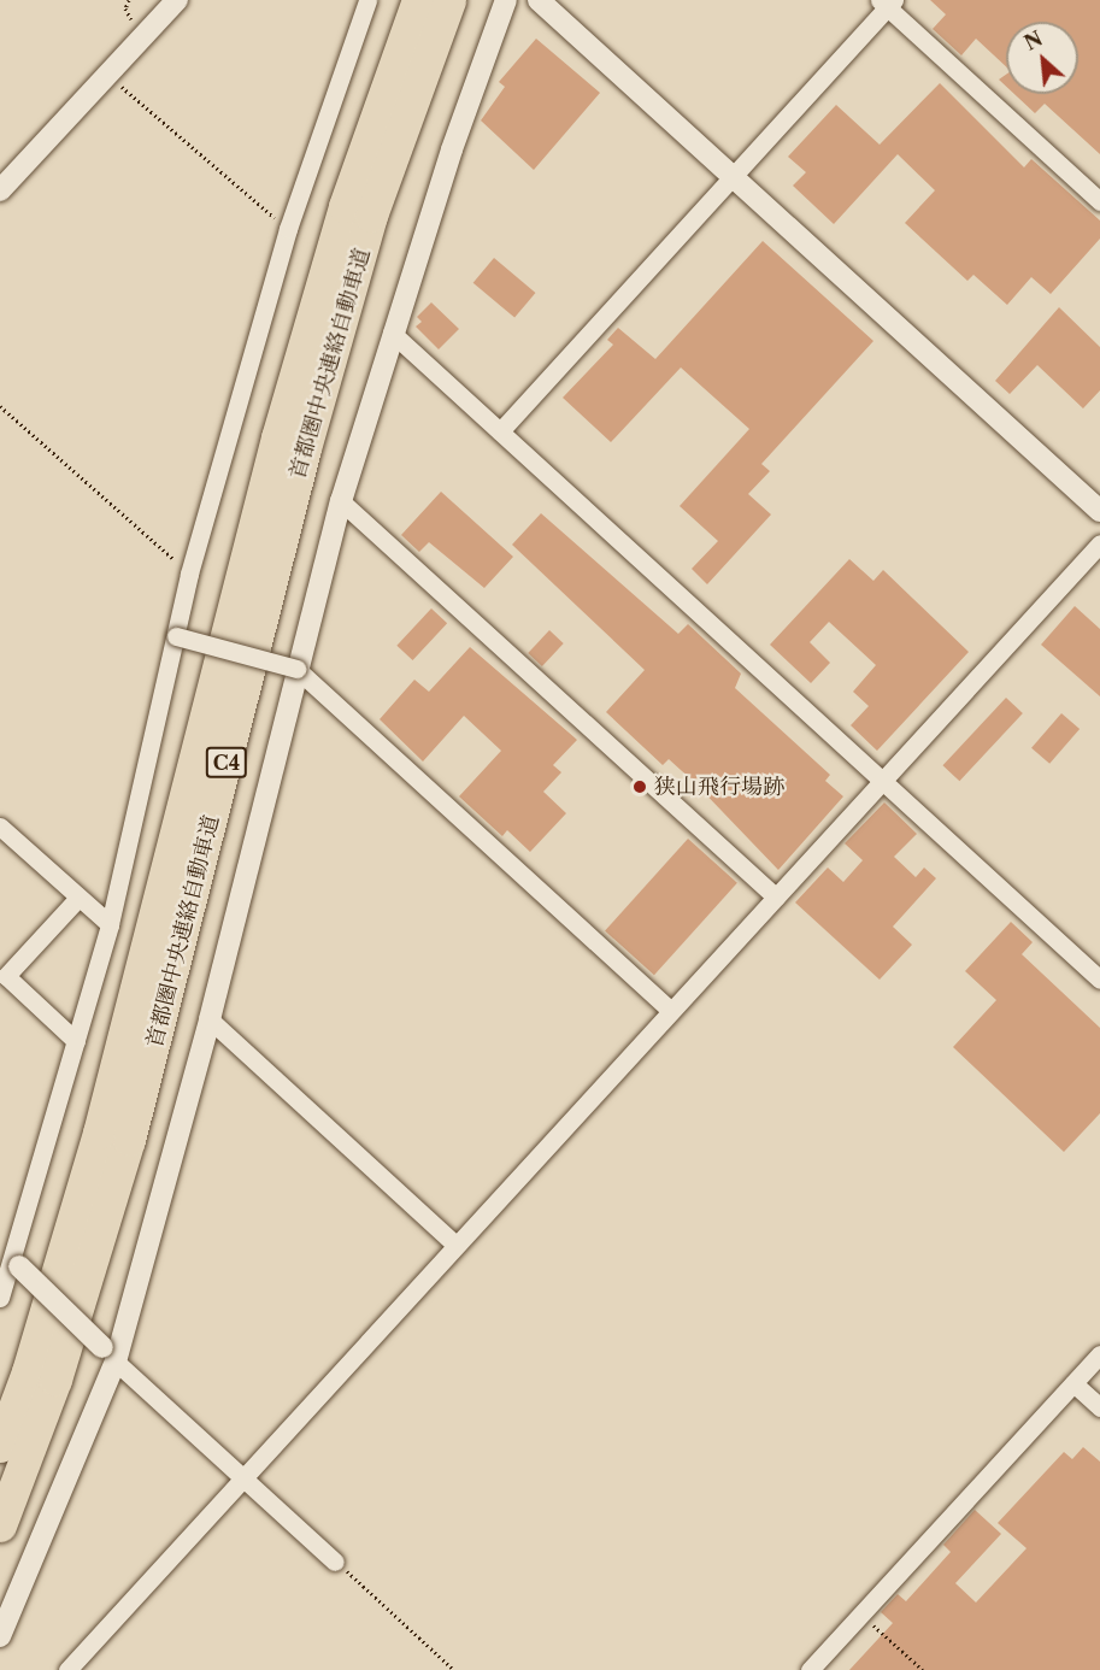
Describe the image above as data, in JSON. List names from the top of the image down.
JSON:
{
  "streets": {
    "highway": ["首都圏中央連絡自動車道", "C4"]
  },
  "places": ["狭山飛行場跡"],
  "north": "top left"
}
